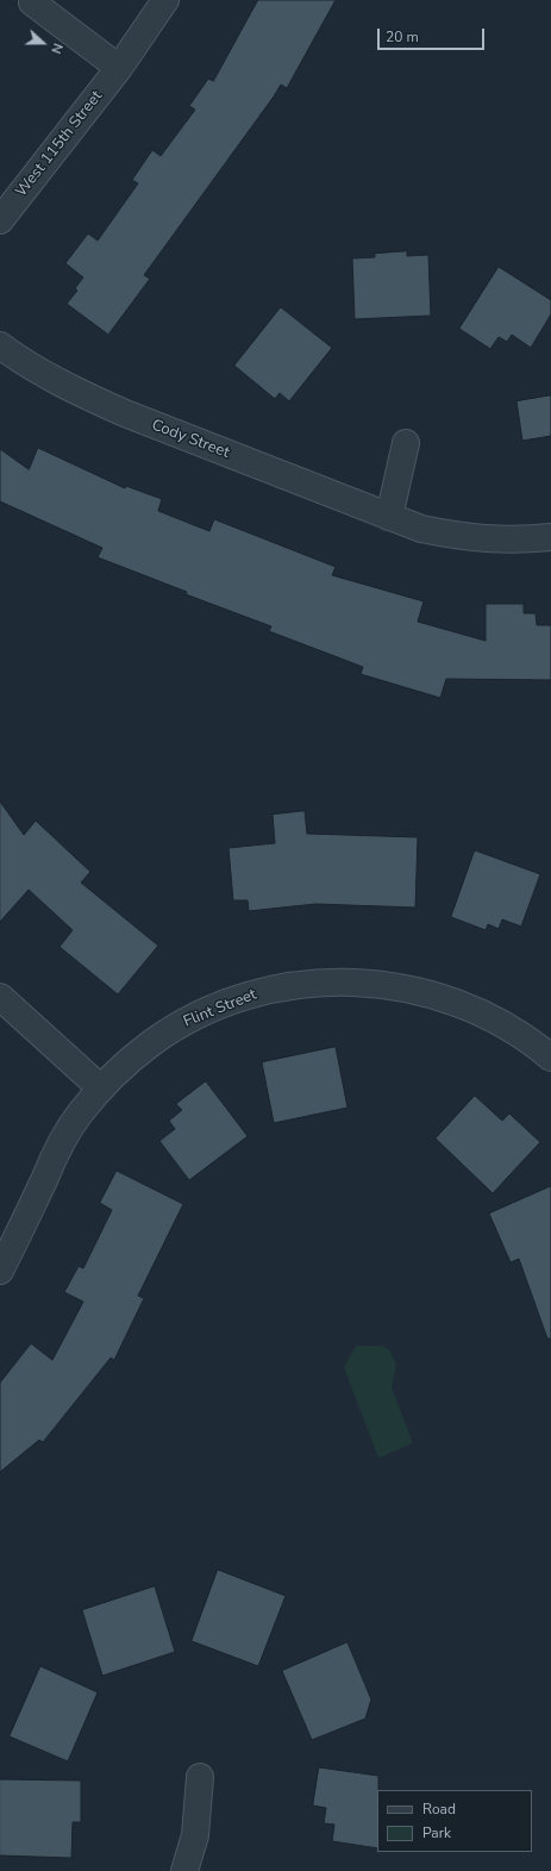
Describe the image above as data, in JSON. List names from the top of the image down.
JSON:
{
  "streets": {
    "street": ["West 115th Street", "Cody Street", "Flint Street"]
  },
  "legend": ["Road", "Park"],
  "scale_bar": "20 m",
  "north": "right"
}
